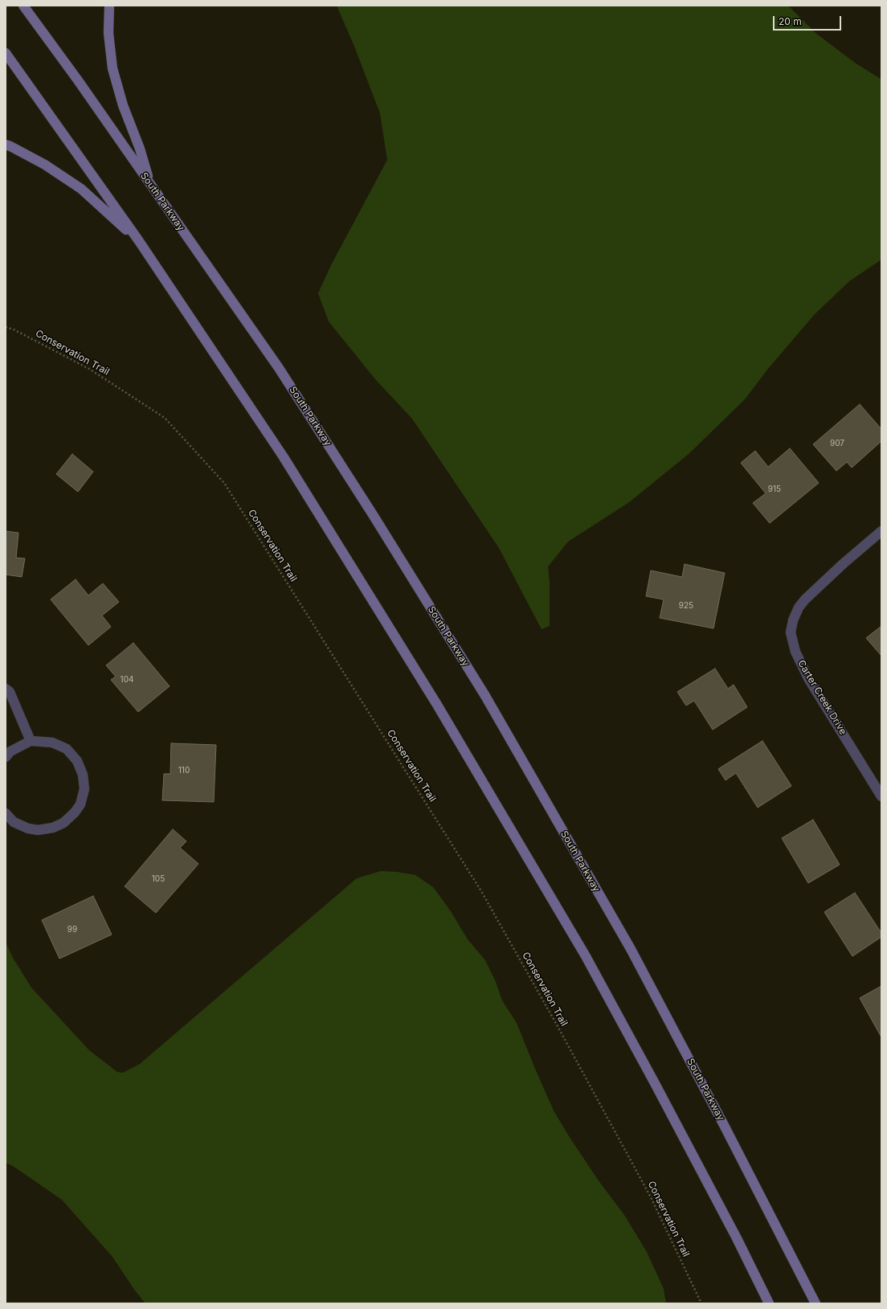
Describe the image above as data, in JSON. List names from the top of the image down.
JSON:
{
  "streets": {
    "main road": ["South Parkway"],
    "street": ["Carter Creek Drive"],
    "path": ["Conservation Trail"]
  },
  "house_numbers": [
    "907",
    "915",
    "925",
    "104",
    "110",
    "105",
    "99"
  ],
  "scale_bar": "20 m"
}
